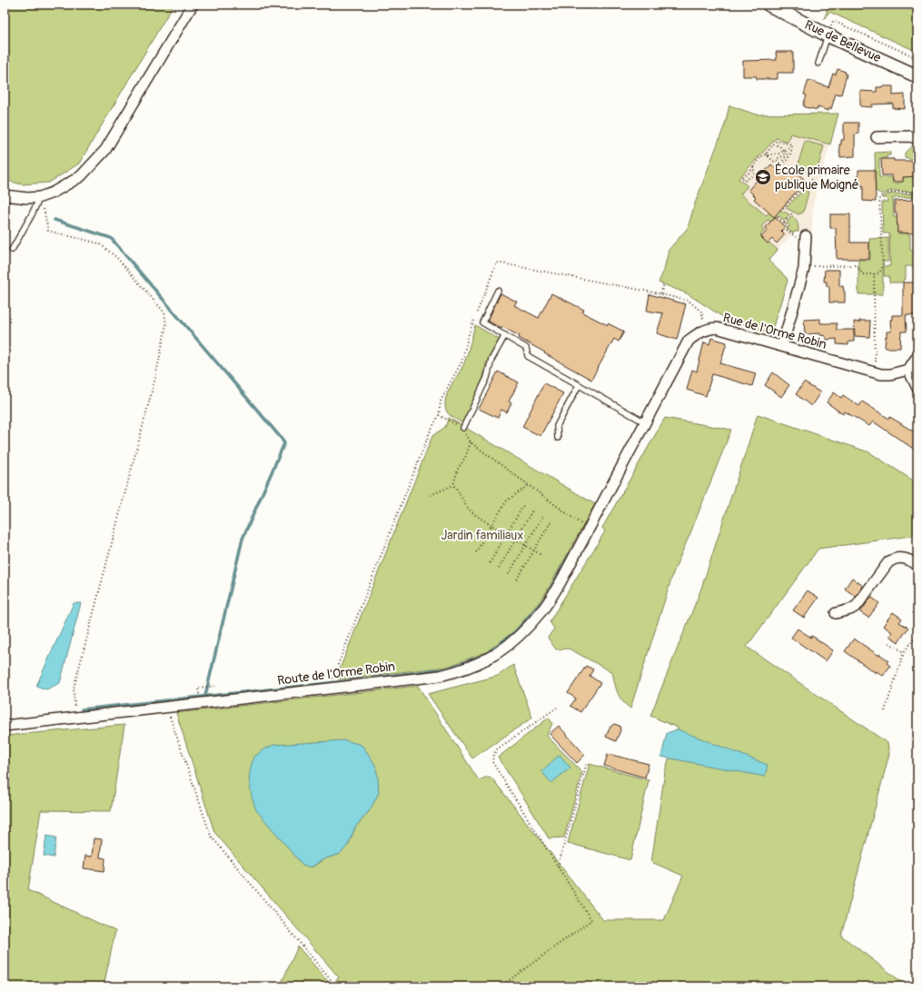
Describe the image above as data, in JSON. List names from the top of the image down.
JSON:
{
  "streets": {
    "street": ["Rue de Bellevue", "Rue de l'Orme Robin", "Route de l'Orme Robin"]
  },
  "crossings": [
    ["Rue de l'Orme Robin", "Route de l'Orme Robin"]
  ],
  "parks": ["Jardin familiaux"],
  "places": {
    "school or university": ["École primaire publique Moigné"]
  }
}
